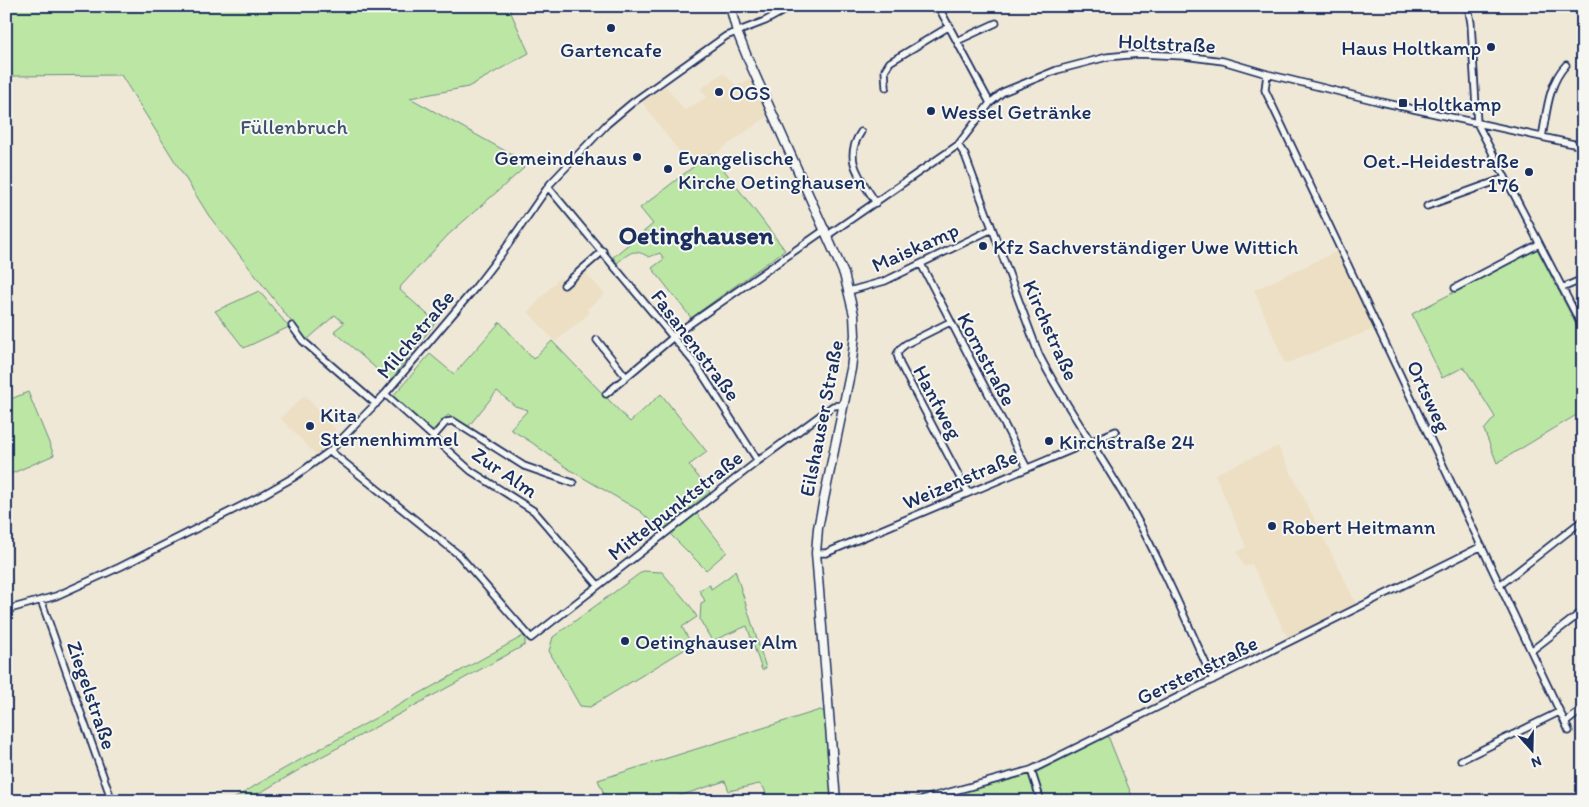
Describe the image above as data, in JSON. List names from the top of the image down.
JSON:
{
  "streets": {
    "street": [
      "Holtstraße",
      "Maiskamp",
      "Kirchstraße",
      "Milchstraße",
      "Fasanenstraße",
      "Kornstraße",
      "Ortsweg",
      "Hanfweg",
      "Eilshauser Straße",
      "Zur Alm",
      "Weizenstraße",
      "Mittelpunktstraße",
      "Gerstenstraße",
      "Ziegelstraße"
    ]
  },
  "crossings": [
    ["Holtstraße", "Kirchstraße"],
    ["Holtstraße", "Fasanenstraße"],
    ["Holtstraße", "Ortsweg"],
    ["Holtstraße", "Eilshauser Straße"],
    ["Maiskamp", "Kirchstraße"],
    ["Maiskamp", "Kornstraße"],
    ["Maiskamp", "Eilshauser Straße"],
    ["Kirchstraße", "Weizenstraße"],
    ["Kirchstraße", "Gerstenstraße"],
    ["Milchstraße", "Fasanenstraße"],
    ["Milchstraße", "Eilshauser Straße"],
    ["Milchstraße", "Zur Alm"],
    ["Milchstraße", "Mittelpunktstraße"],
    ["Milchstraße", "Ziegelstraße"],
    ["Fasanenstraße", "Mittelpunktstraße"],
    ["Kornstraße", "Hanfweg"],
    ["Kornstraße", "Weizenstraße"],
    ["Ortsweg", "Gerstenstraße"],
    ["Hanfweg", "Weizenstraße"],
    ["Eilshauser Straße", "Weizenstraße"],
    ["Eilshauser Straße", "Mittelpunktstraße"],
    ["Zur Alm", "Mittelpunktstraße"]
  ],
  "districts": ["Oetinghausen"],
  "parks": ["Füllenbruch"],
  "places": {
    "other": [
      "Gartencafe",
      "Haus Holtkamp",
      "OGS",
      "Wessel Getränke",
      "Gemeindehaus",
      "Evangelische Kirche Oetinghausen",
      "Oet.-Heidestraße 176",
      "Kfz Sachverständiger Uwe Wittich",
      "Kita Sternenhimmel",
      "Kirchstraße 24",
      "Robert Heitmann",
      "Oetinghauser Alm"
    ],
    "transit": ["Holtkamp"]
  },
  "north": "bottom"
}
